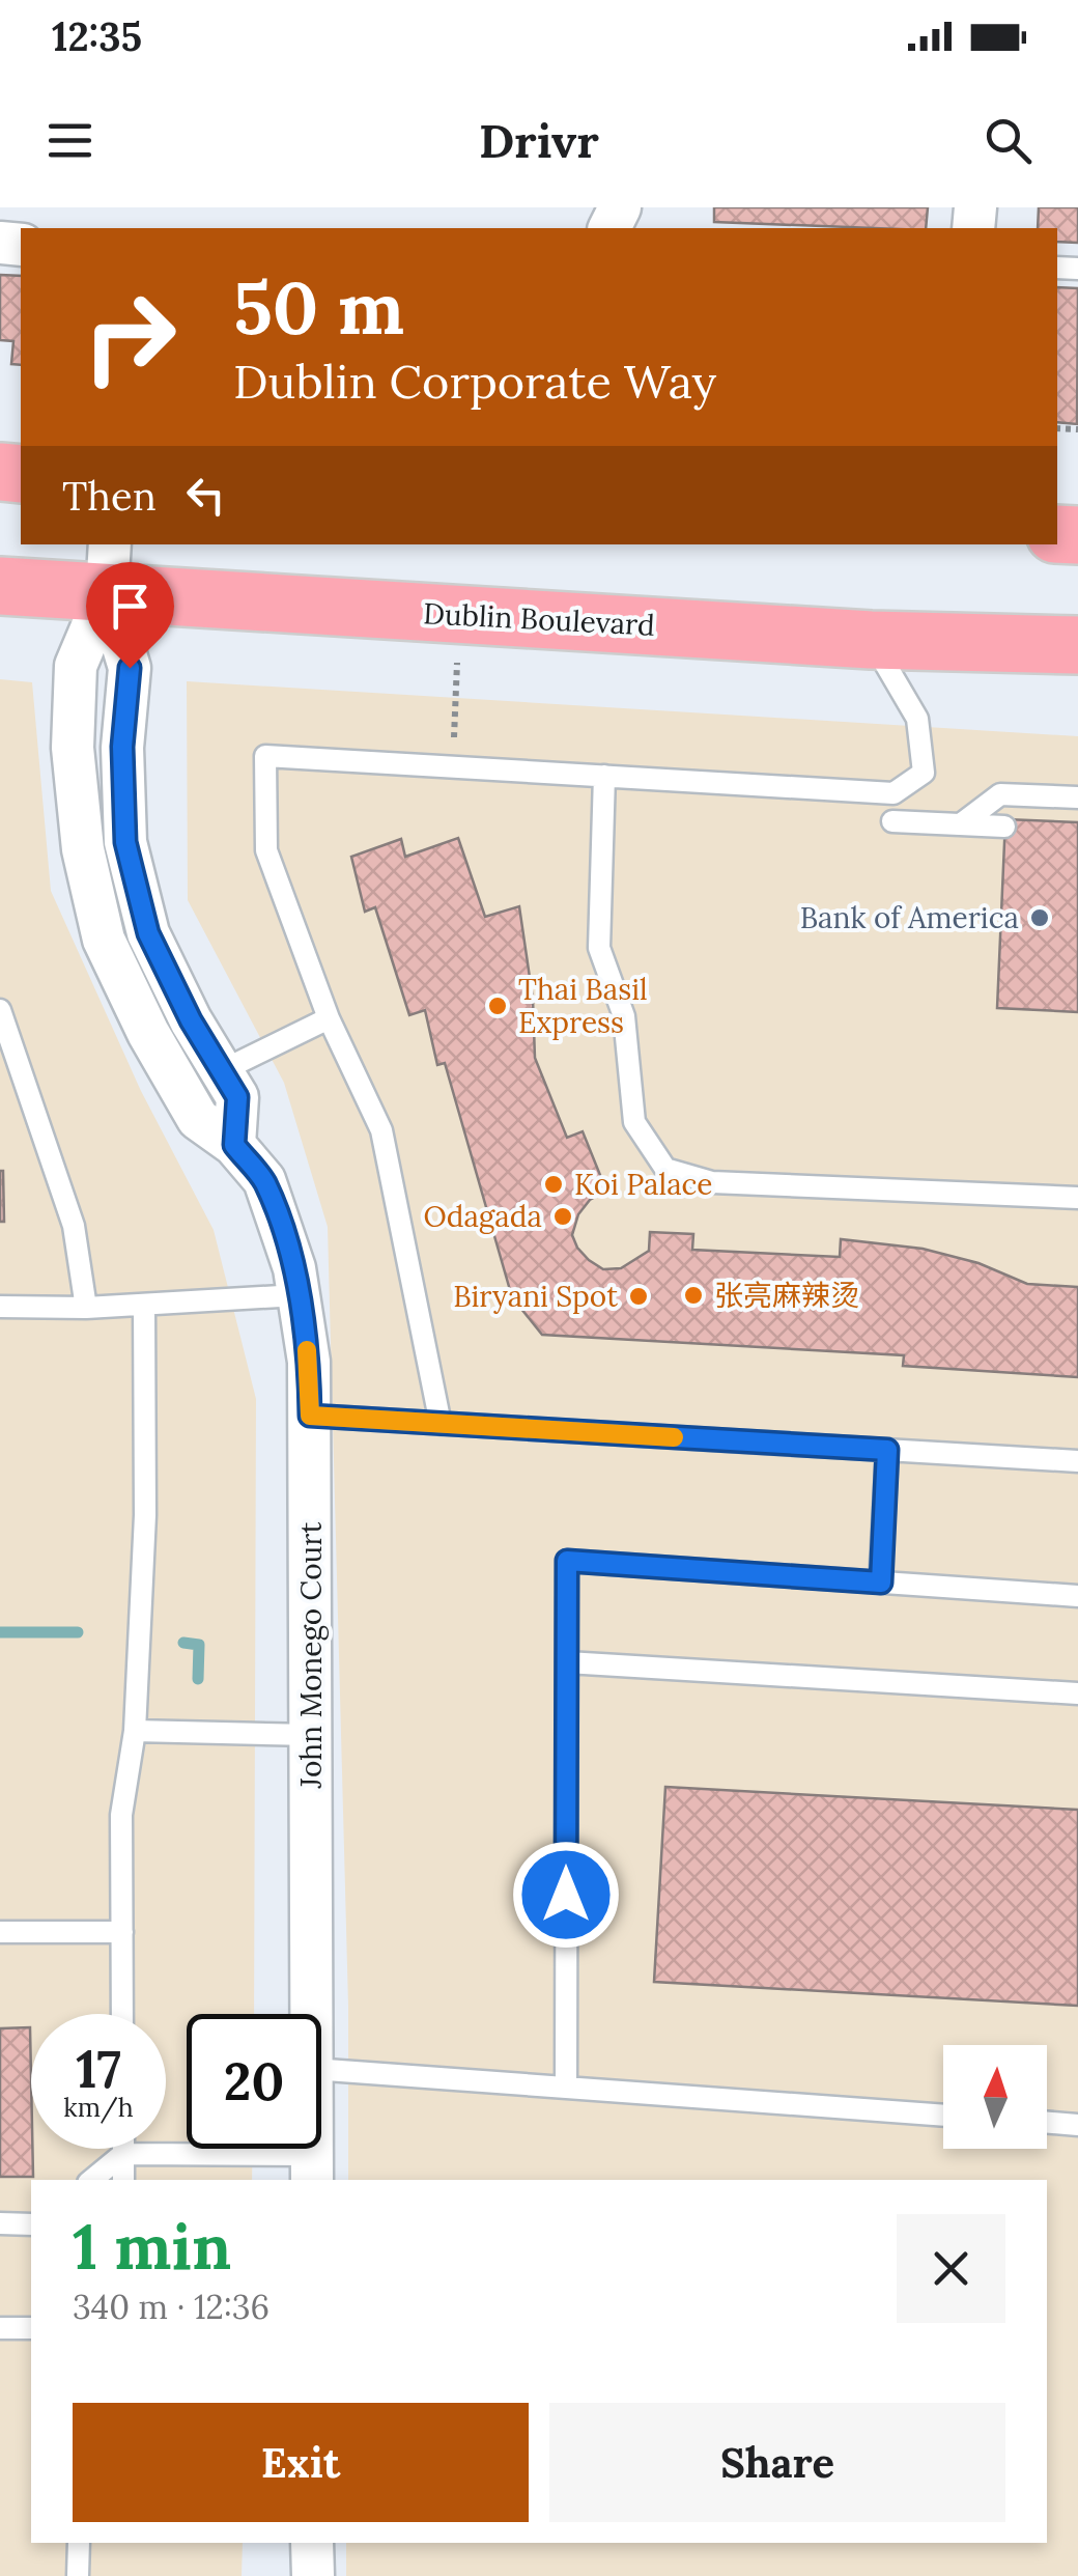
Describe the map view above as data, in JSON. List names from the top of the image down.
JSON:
{
  "streets": {
    "main road": ["Dublin Boulevard"],
    "street": ["John Monego Court"]
  },
  "crossings": [
    ["Dublin Boulevard", "John Monego Court"]
  ],
  "places": [
    "Bank of America",
    "Thai Basil Express",
    "Koi Palace",
    "Odagada",
    "张亮麻辣烫",
    "Biryani Spot"
  ],
  "north": "top",
  "page": {
    "status": "12:35",
    "header": "Drivr",
    "turn": ["50 m", "Dublin Corporate Way"],
    "then": "Then",
    "speed": "17 km/h",
    "limit": "20",
    "heading": ["1 min", "340 m · 12:36"],
    "buttons": ["Exit", "Share"]
  }
}
